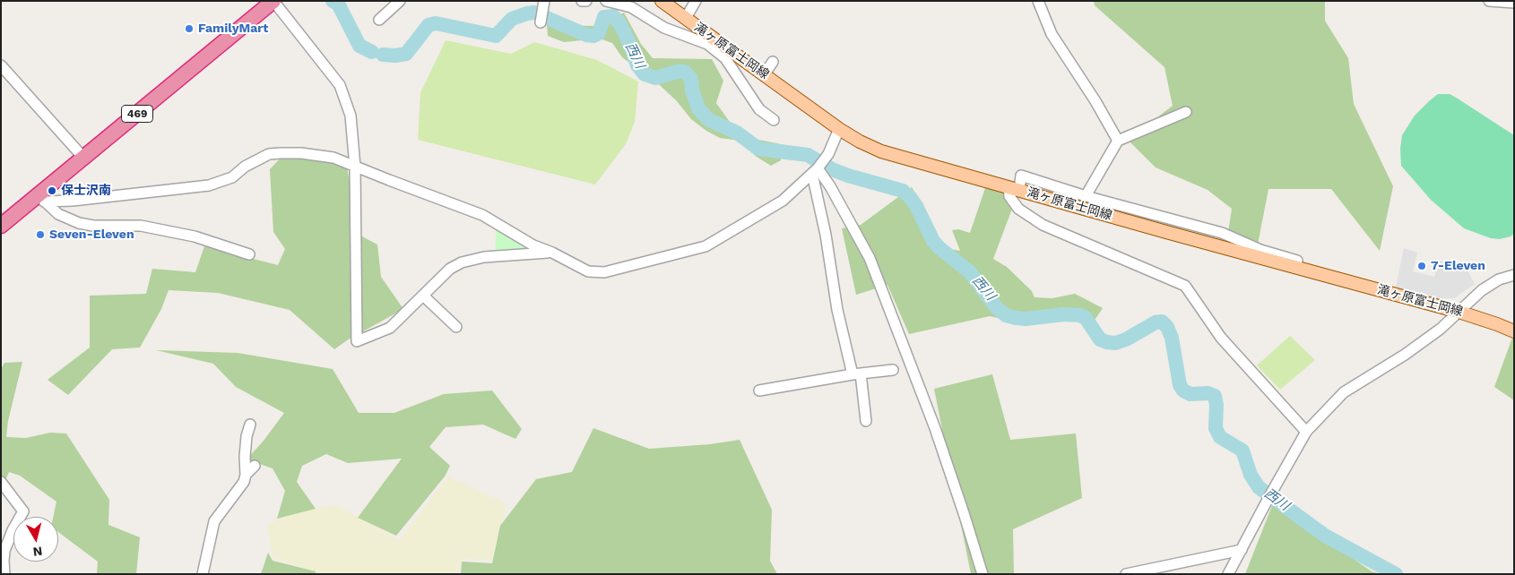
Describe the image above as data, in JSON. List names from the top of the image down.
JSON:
{
  "streets": {
    "highway": ["469"],
    "main road": ["滝ヶ原富士岡線"]
  },
  "water": ["西川"],
  "places": [
    "FamilyMart",
    "保士沢南",
    "Seven-Eleven",
    "7-Eleven"
  ],
  "north": "bottom"
}
